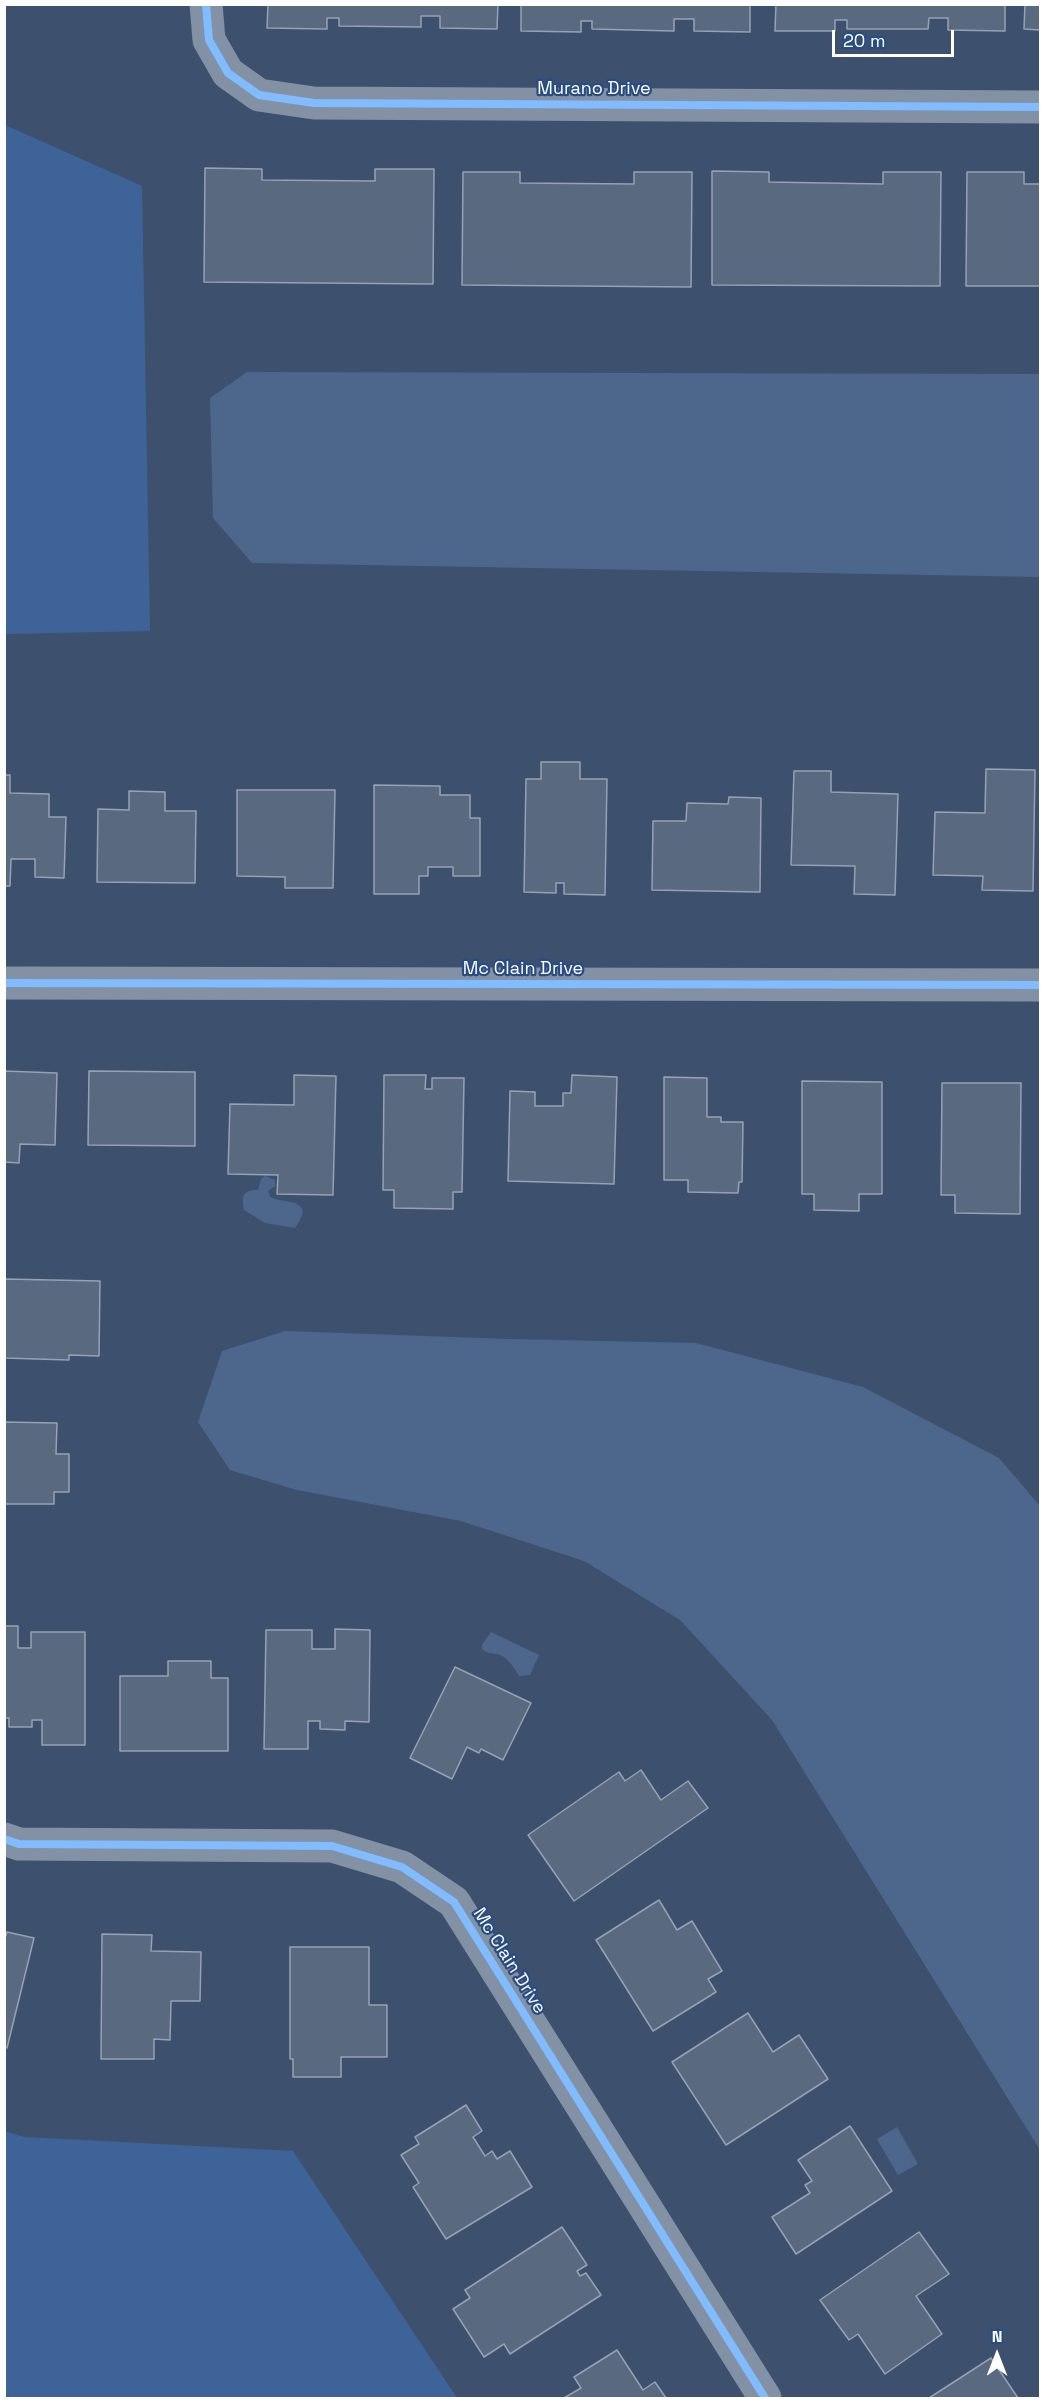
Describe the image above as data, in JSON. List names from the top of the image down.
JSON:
{
  "streets": {
    "street": ["Murano Drive", "Mc Clain Drive"]
  },
  "scale_bar": "20 m",
  "north": "top"
}
